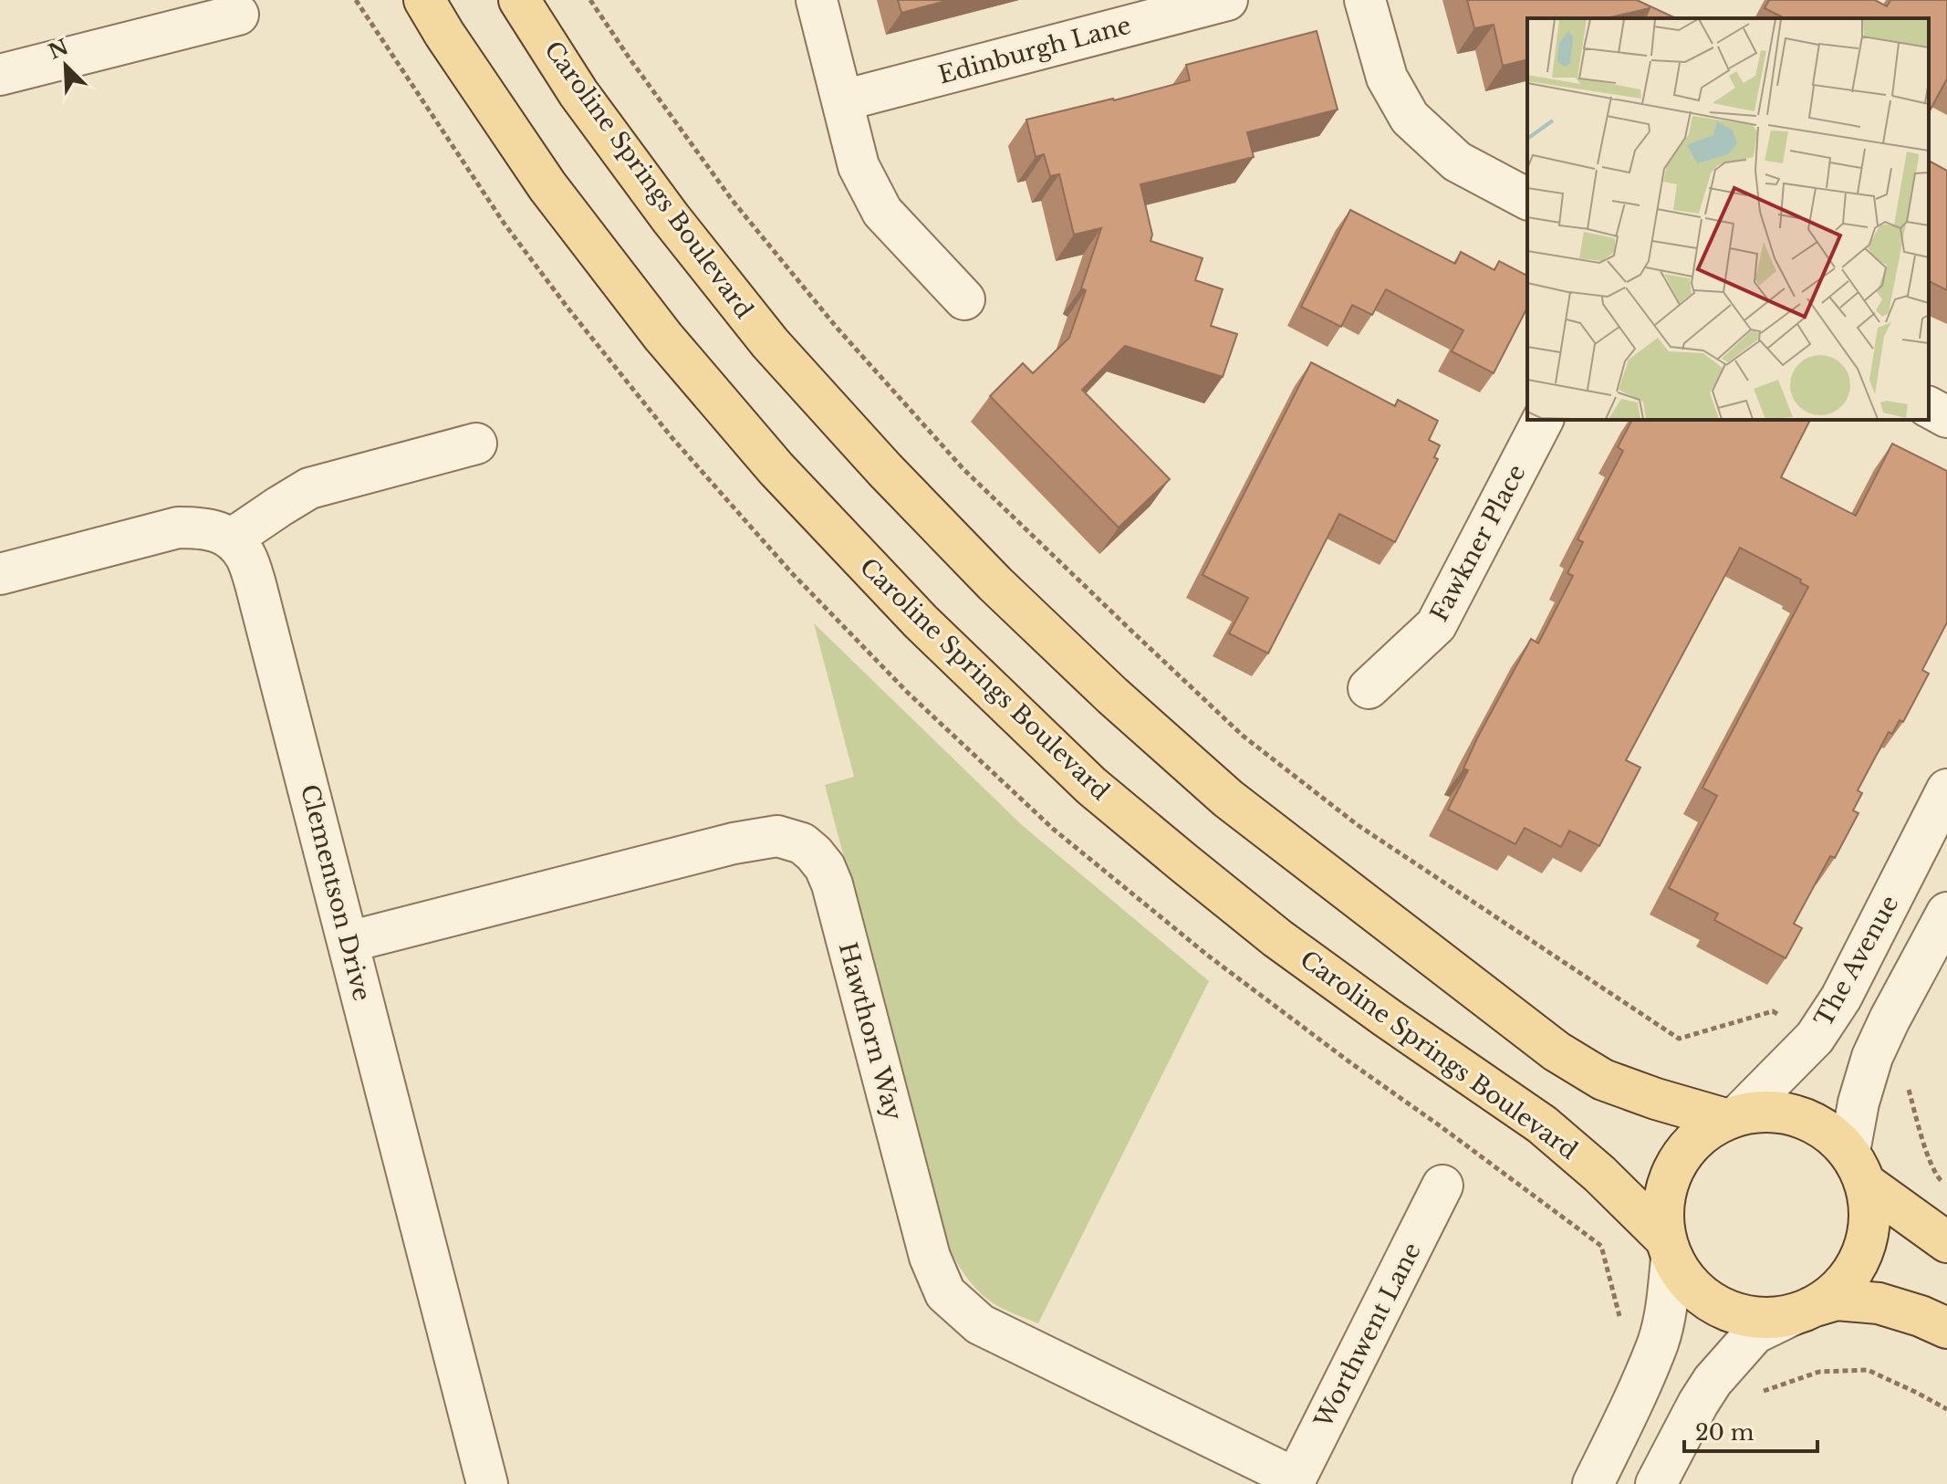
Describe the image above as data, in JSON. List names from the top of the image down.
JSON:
{
  "streets": {
    "main road": ["Caroline Springs Boulevard"],
    "street": [
      "Edinburgh Lane",
      "Fawkner Place",
      "Clementson Drive",
      "The Avenue",
      "Hawthorn Way",
      "Worthwent Lane"
    ]
  },
  "crossings": [
    ["Caroline Springs Boulevard", "The Avenue"],
    ["Clementson Drive", "Hawthorn Way"],
    ["Hawthorn Way", "Worthwent Lane"]
  ],
  "scale_bar": "20 m",
  "north": "top left"
}
